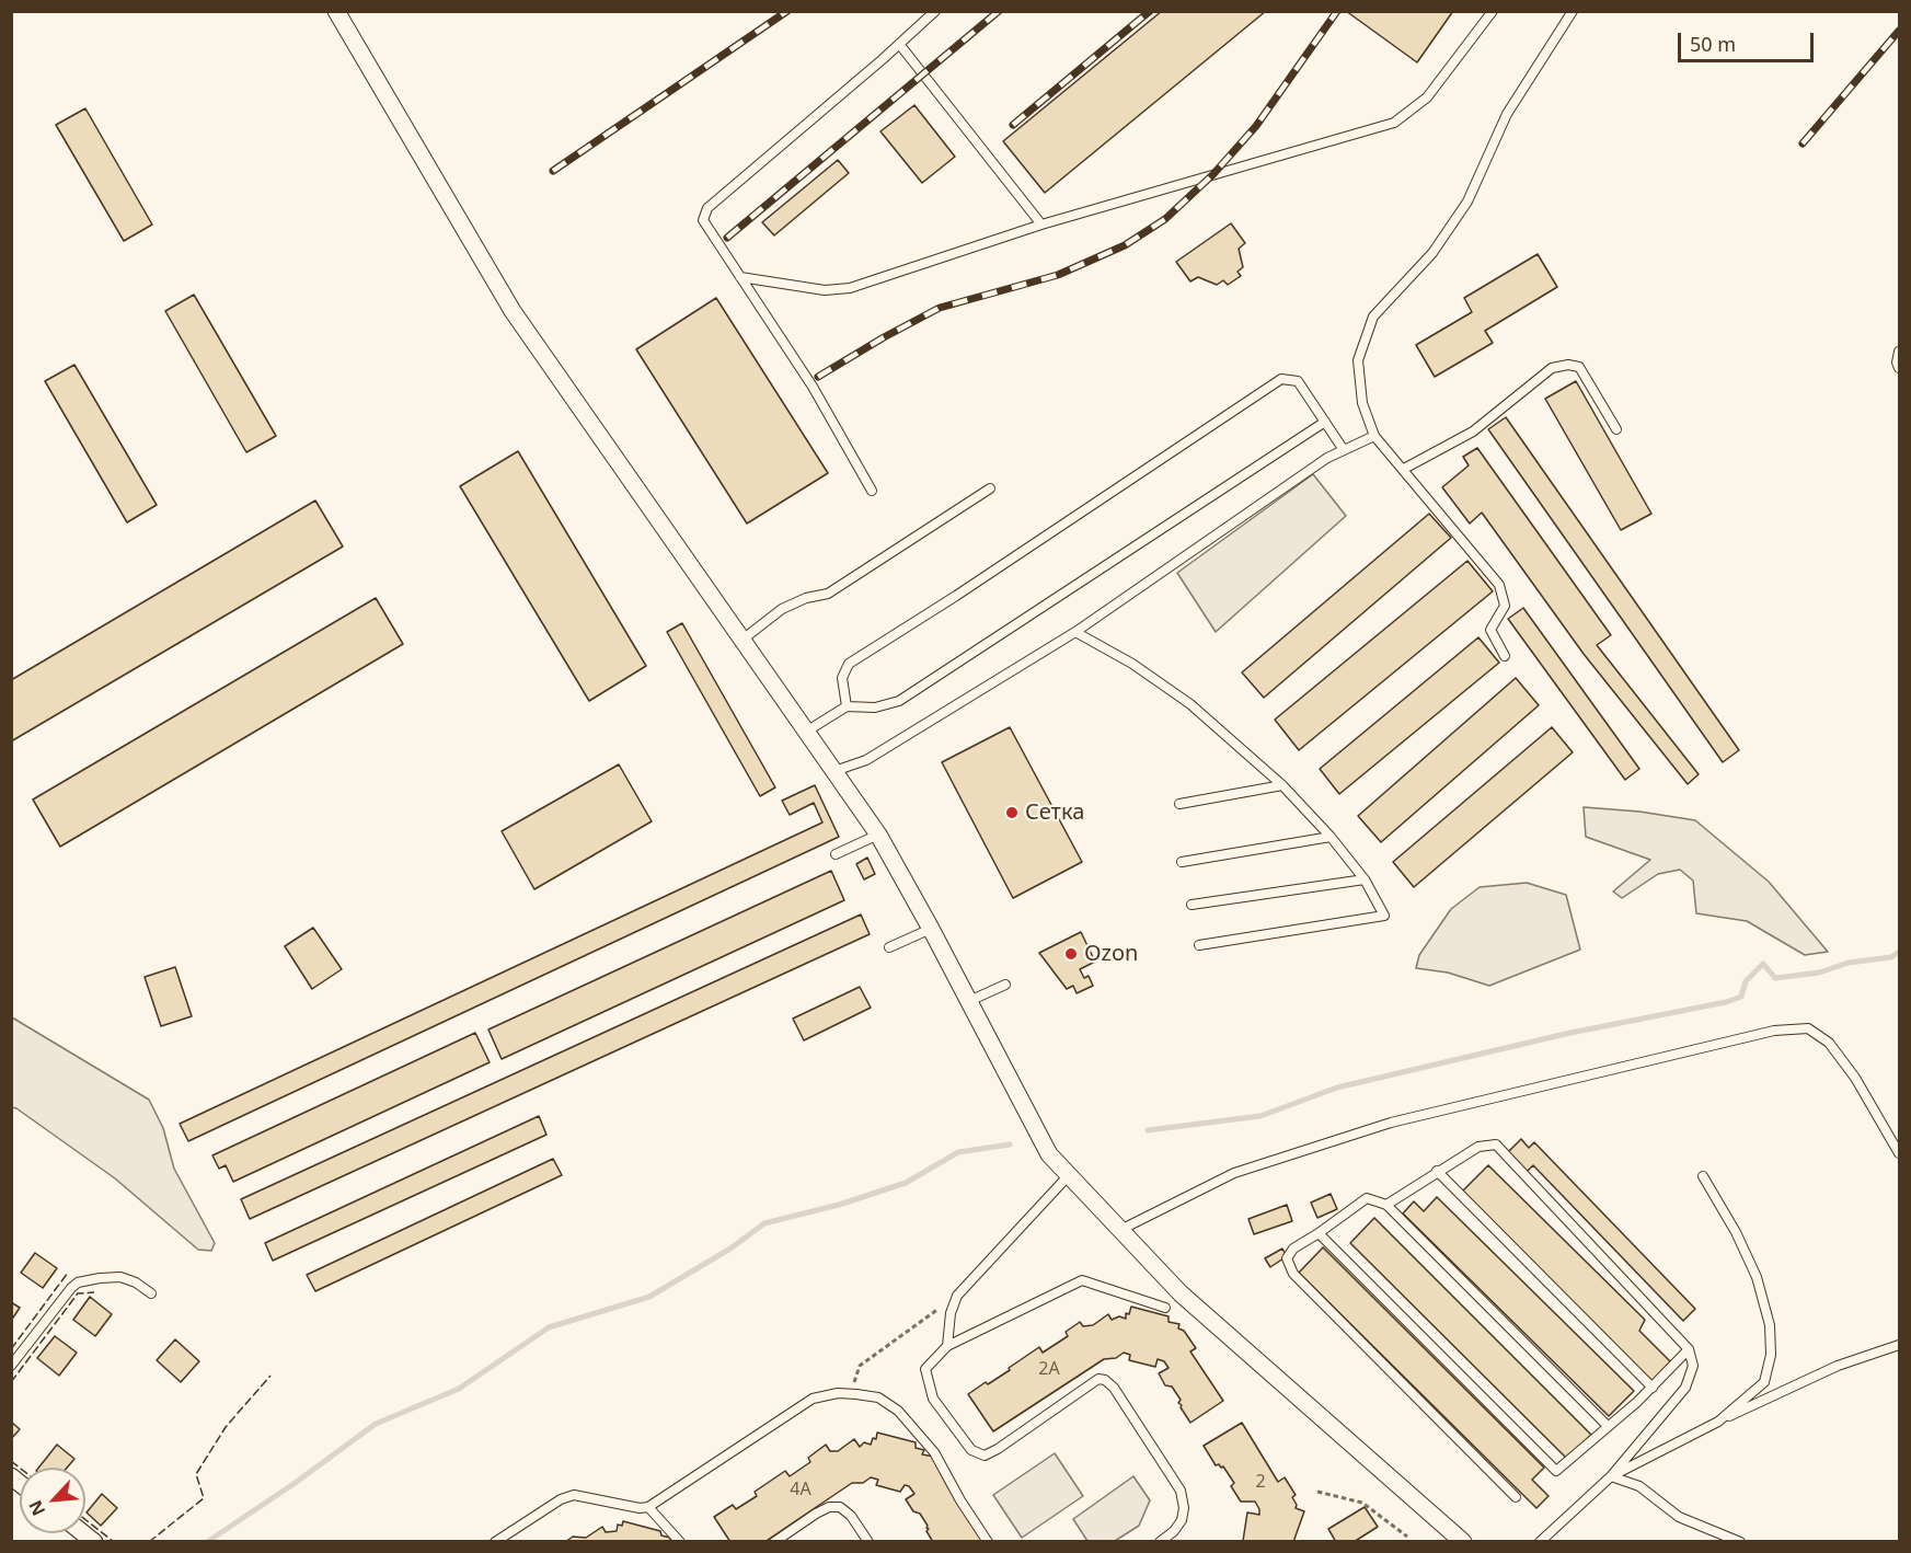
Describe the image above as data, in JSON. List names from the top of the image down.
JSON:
{
  "places": ["Сетка", "Ozon"],
  "house_numbers": ["2А", "2", "4А"],
  "scale_bar": "50 m",
  "north": "bottom left"
}
